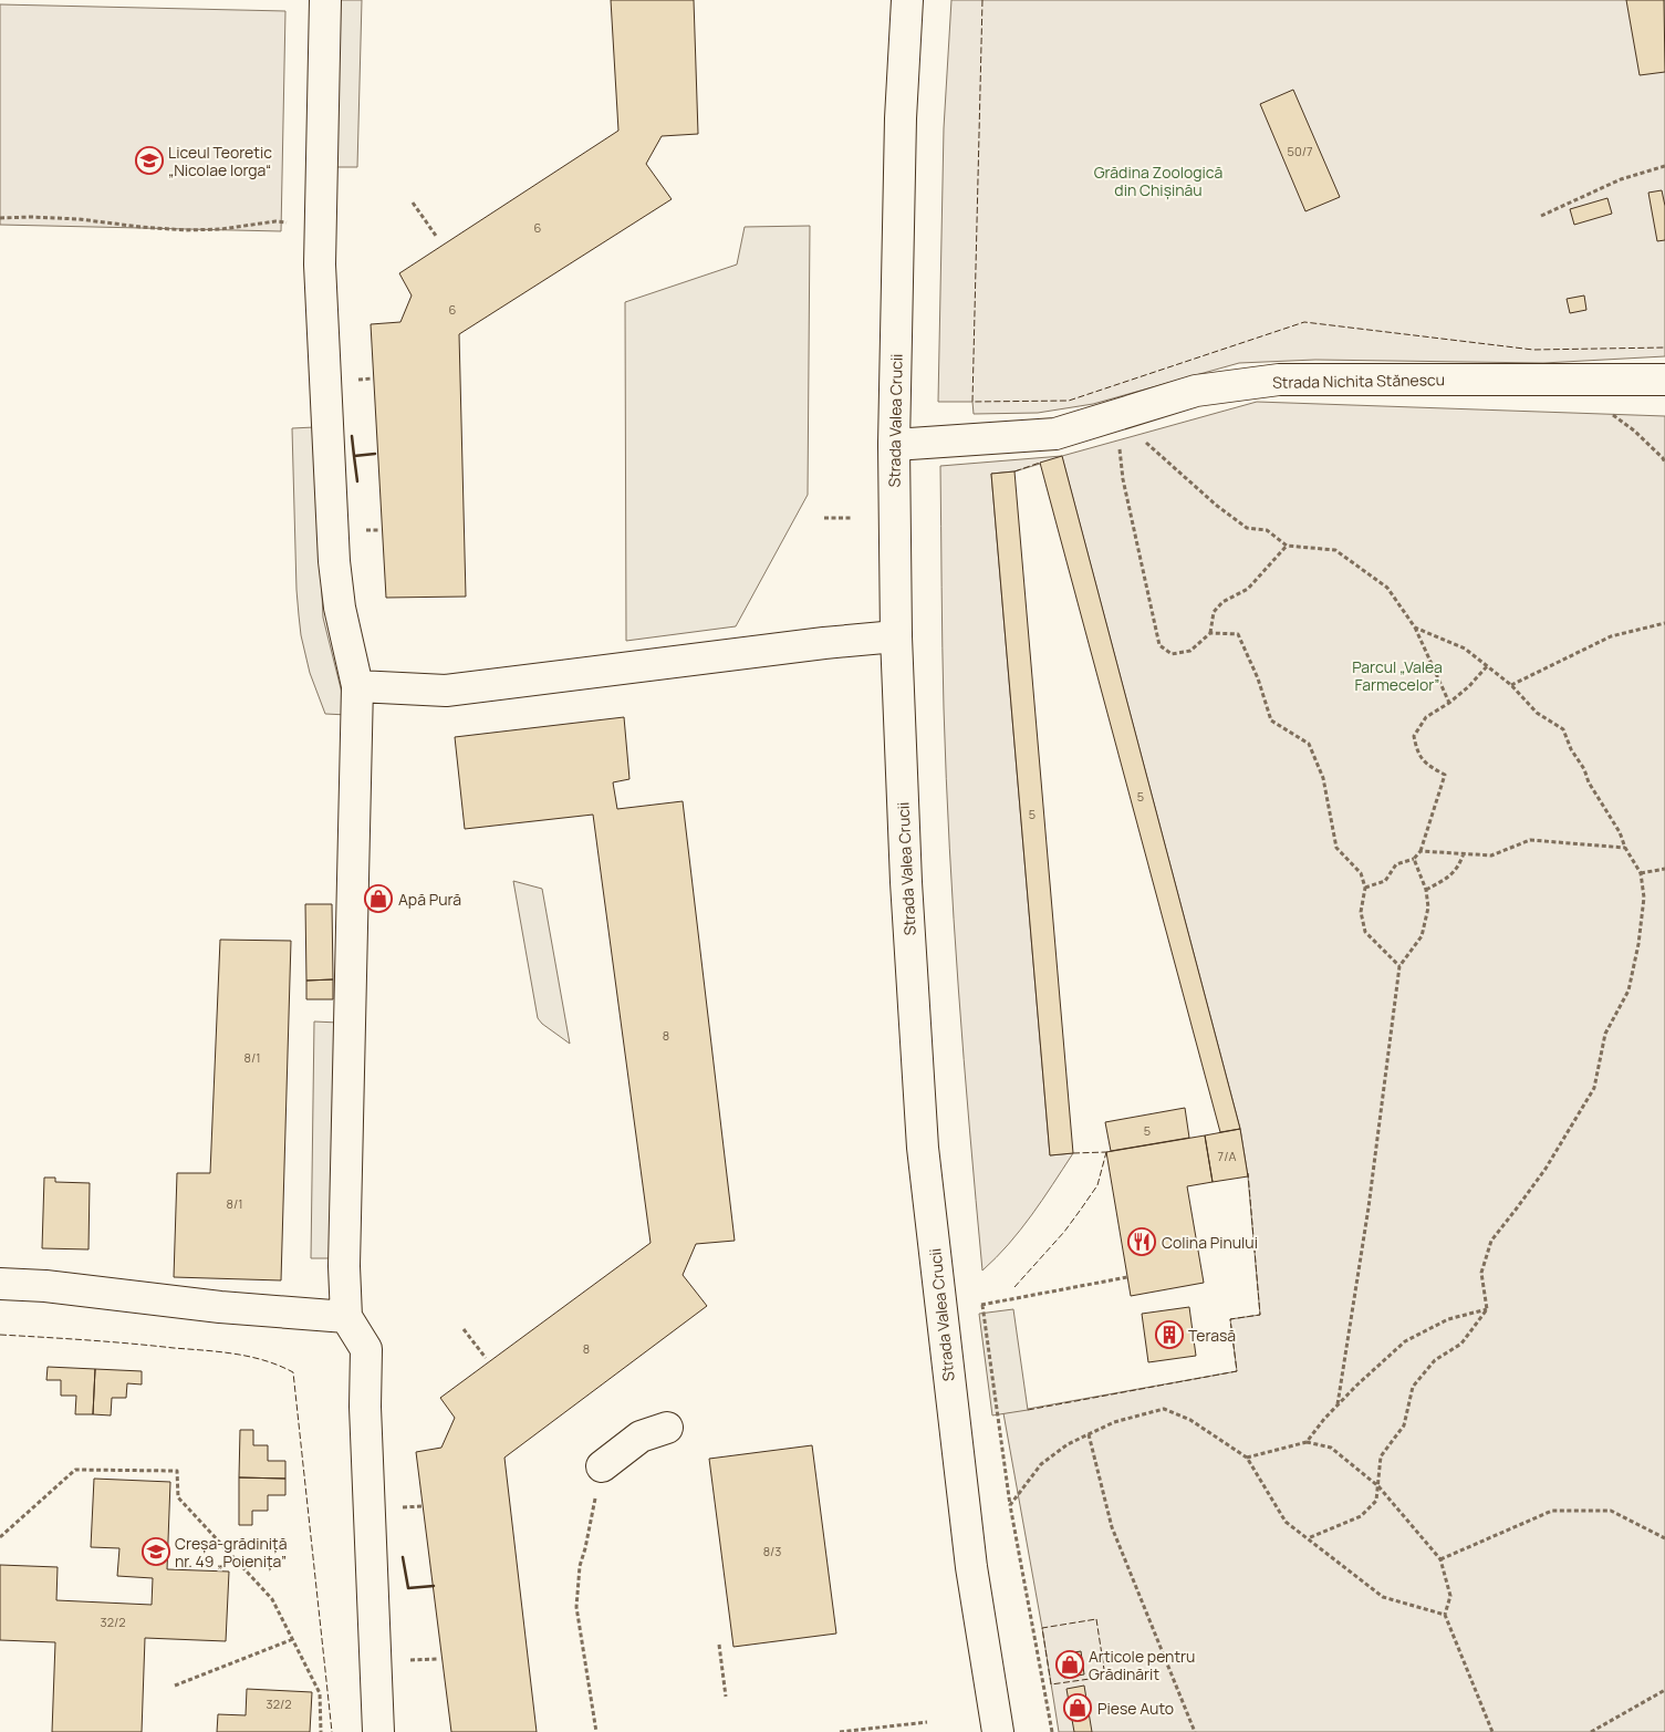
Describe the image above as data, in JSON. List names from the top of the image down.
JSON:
{
  "streets": {
    "main road": ["Strada Nichita Stănescu", "Strada Valea Crucii"]
  },
  "crossings": [
    ["Strada Nichita Stănescu", "Strada Valea Crucii"]
  ],
  "parks": ["Grădina Zoologică din Chișinău", "Parcul „Valea Farmecelor”"],
  "places": {
    "school or university": ["Liceul Teoretic „Nicolae Iorga“", "Creșa-grădiniță nr. 49 „Poienița”"],
    "shop": ["Apă Pură", "Articole pentru Grădinărit", "Piese Auto"],
    "restaurant": ["Colina Pinului"],
    "building": ["Terasă"]
  },
  "house_numbers": [
    "50/7",
    "6",
    "6",
    "5",
    "5",
    "8",
    "8/1",
    "5",
    "7/A",
    "8/1",
    "8",
    "8/3",
    "32/2",
    "32/2"
  ]
}
